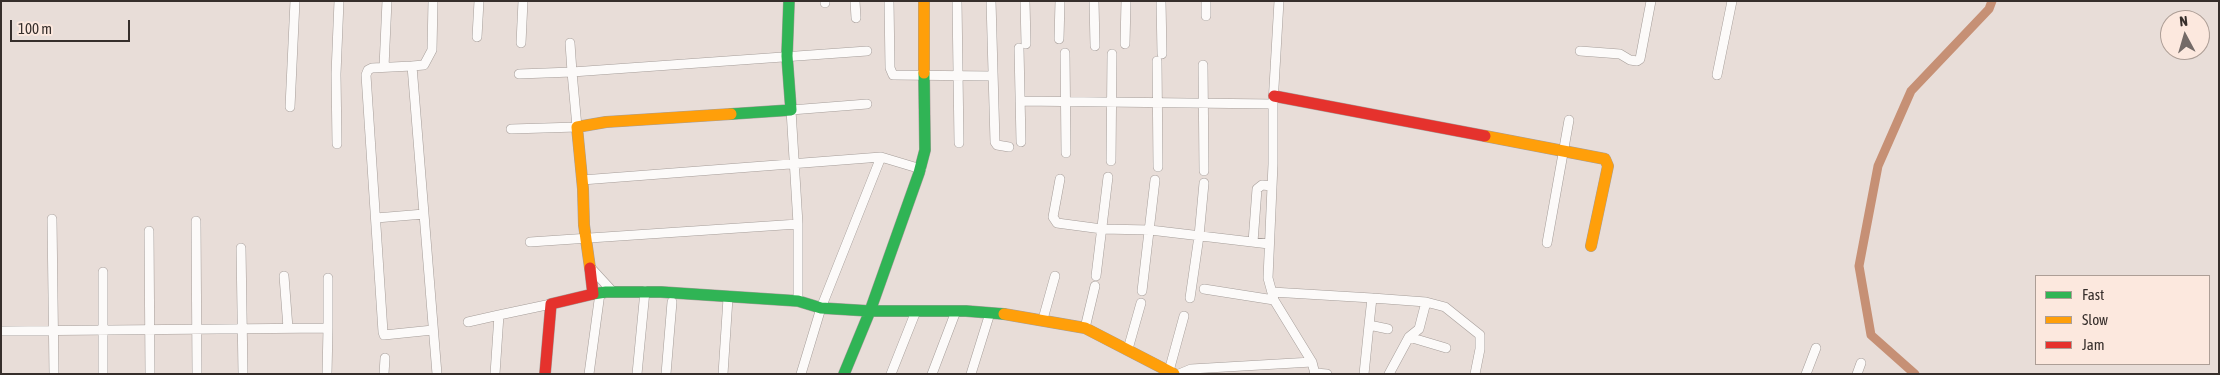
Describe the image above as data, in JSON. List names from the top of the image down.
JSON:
{
  "legend": ["Fast", "Slow", "Jam"],
  "scale_bar": "100 m",
  "north": "top"
}
